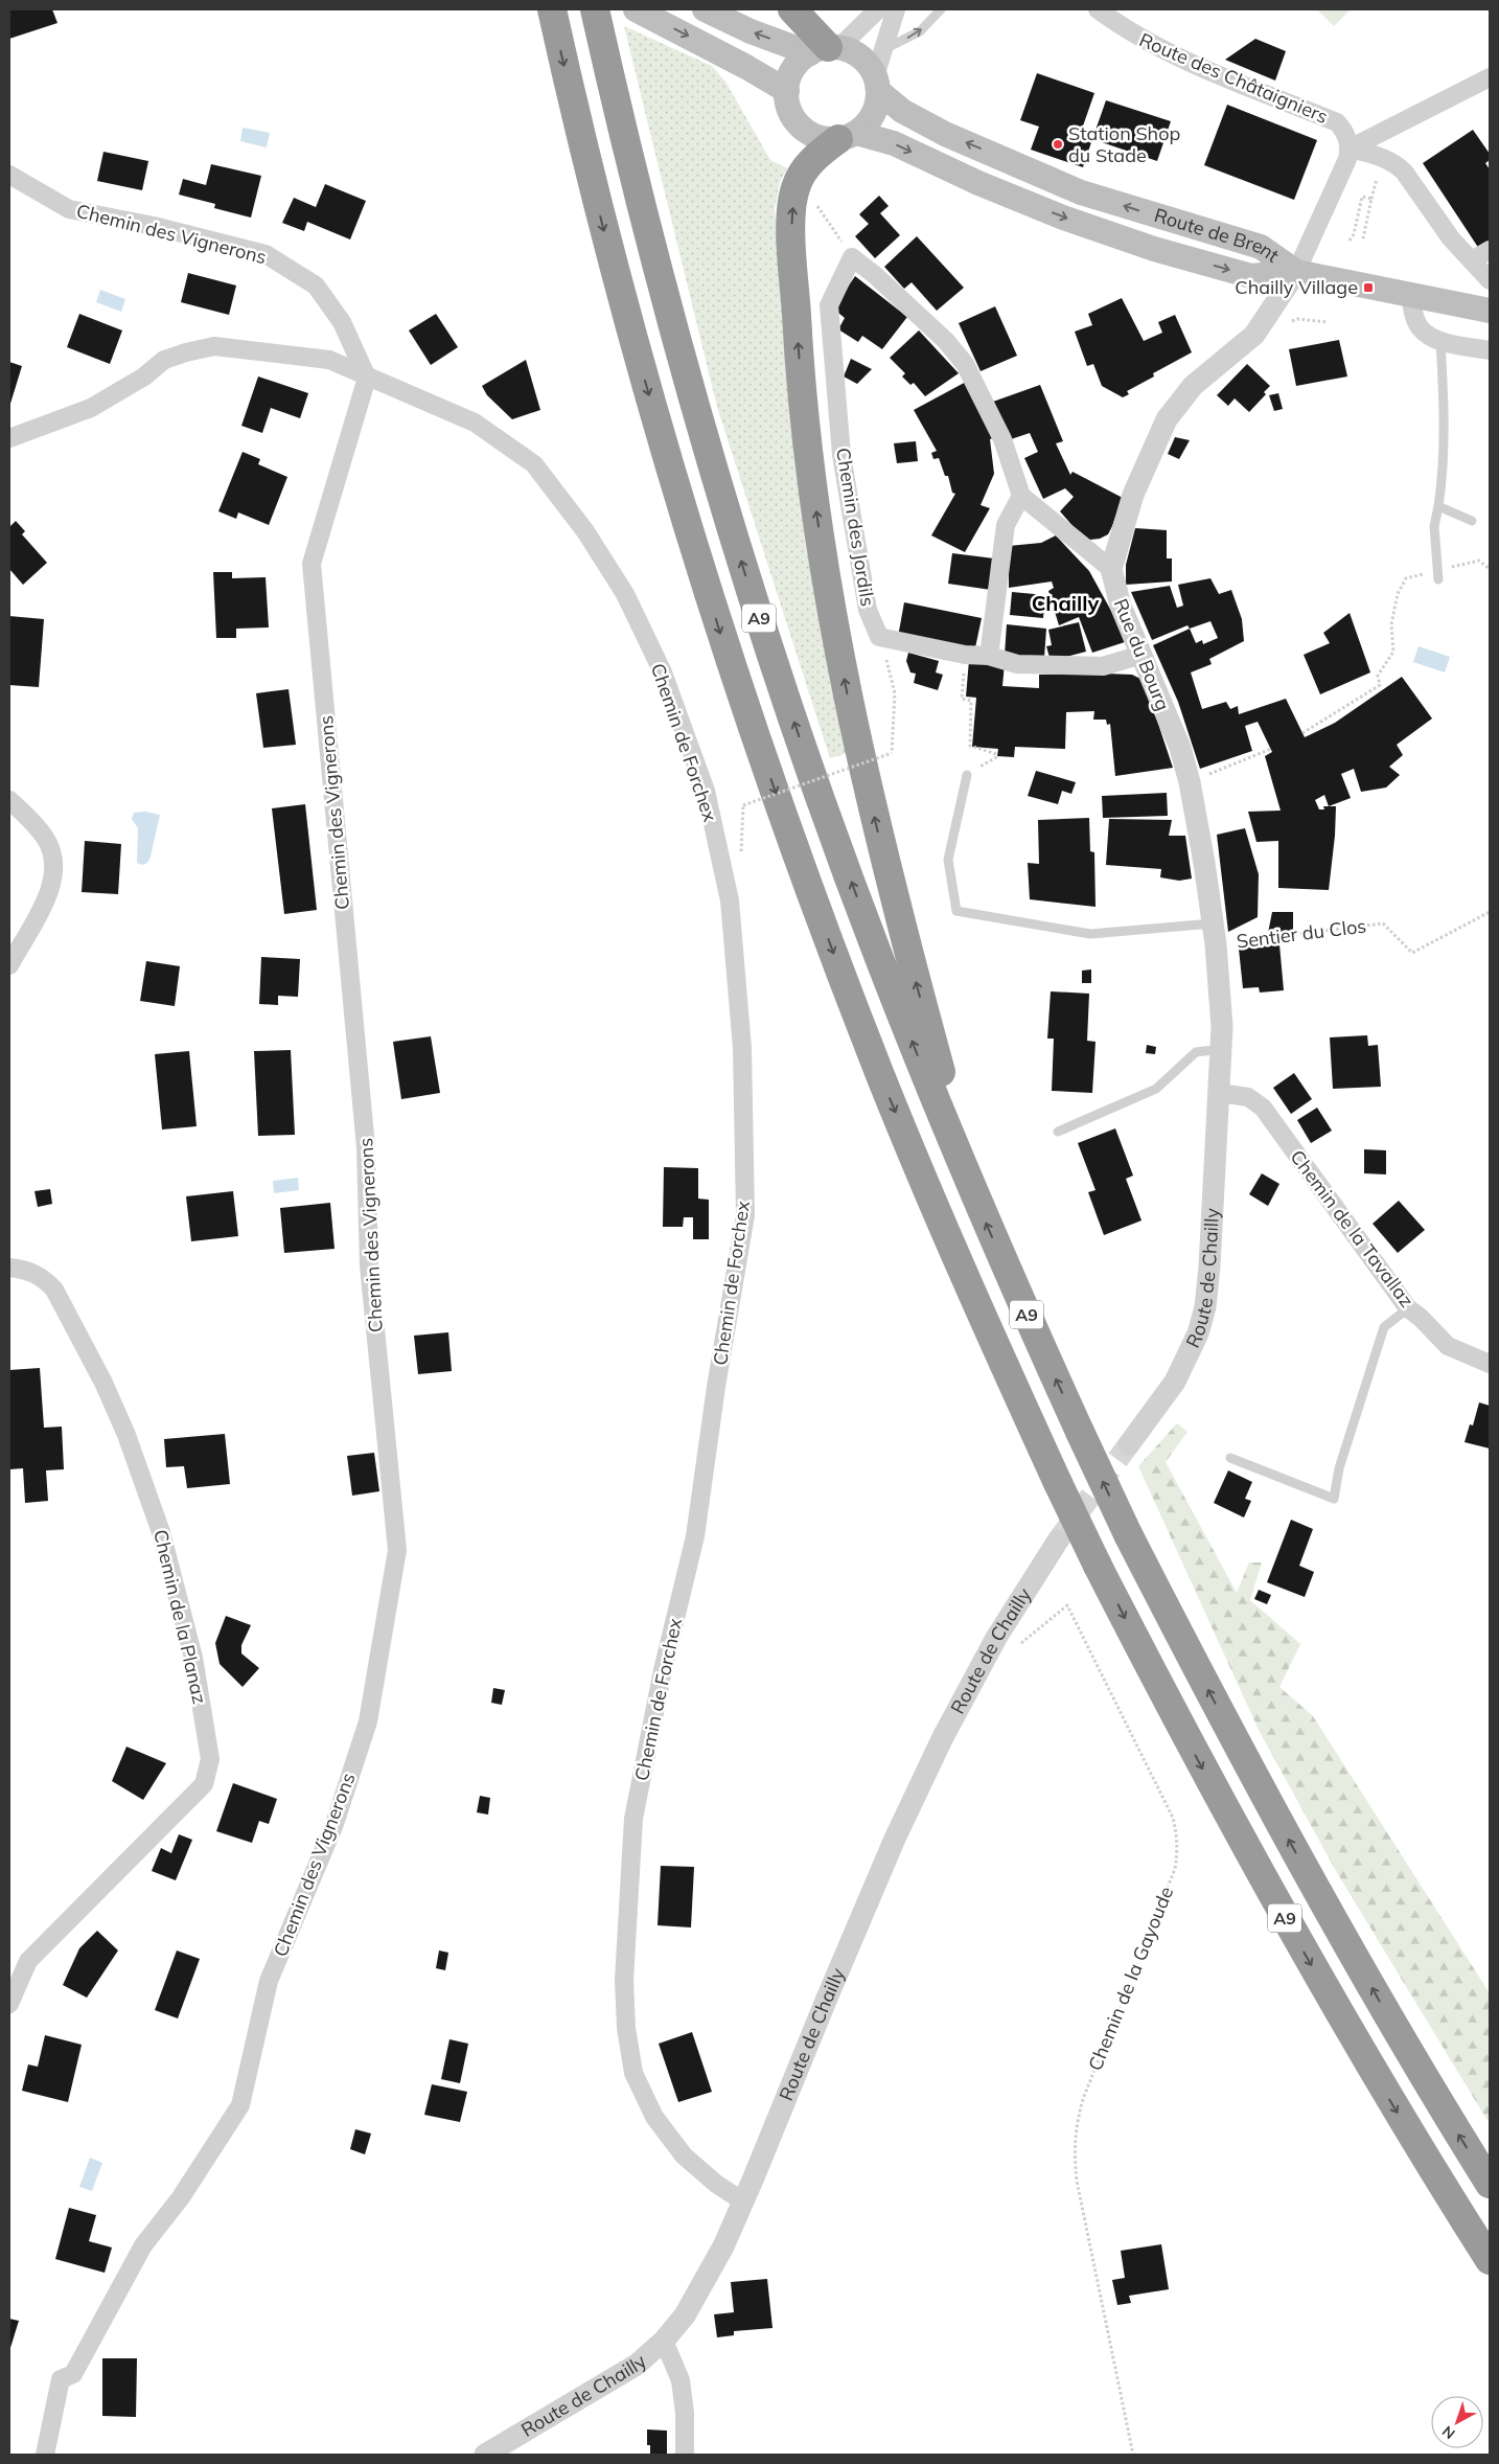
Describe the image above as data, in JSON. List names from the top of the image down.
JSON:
{
  "streets": {
    "highway": ["A9"],
    "main road": ["Route de Brent"],
    "street": [
      "Route des Châtaigniers",
      "Chemin des Vignerons",
      "Chemin des Jordils",
      "Rue du Bourg",
      "Chemin de Forchex",
      "Chemin de la Tavallaz",
      "Route de Chailly",
      "Chemin de la Planaz"
    ],
    "path": ["Sentier du Clos", "Chemin de la Gayoude"]
  },
  "crossings": [
    ["Chemin des Vignerons", "Chemin de Forchex"],
    ["Rue du Bourg", "Sentier du Clos"],
    ["Rue du Bourg", "Chemin de la Tavallaz"],
    ["Rue du Bourg", "Route de Chailly"],
    ["Chemin de Forchex", "Route de Chailly"],
    ["Chemin de la Tavallaz", "Route de Chailly"],
    ["Route de Chailly", "Chemin de la Gayoude"]
  ],
  "districts": ["Chailly"],
  "places": {
    "other": ["Station Shop du Stade"],
    "transit": ["Chailly Village"]
  },
  "north": "bottom left"
}
